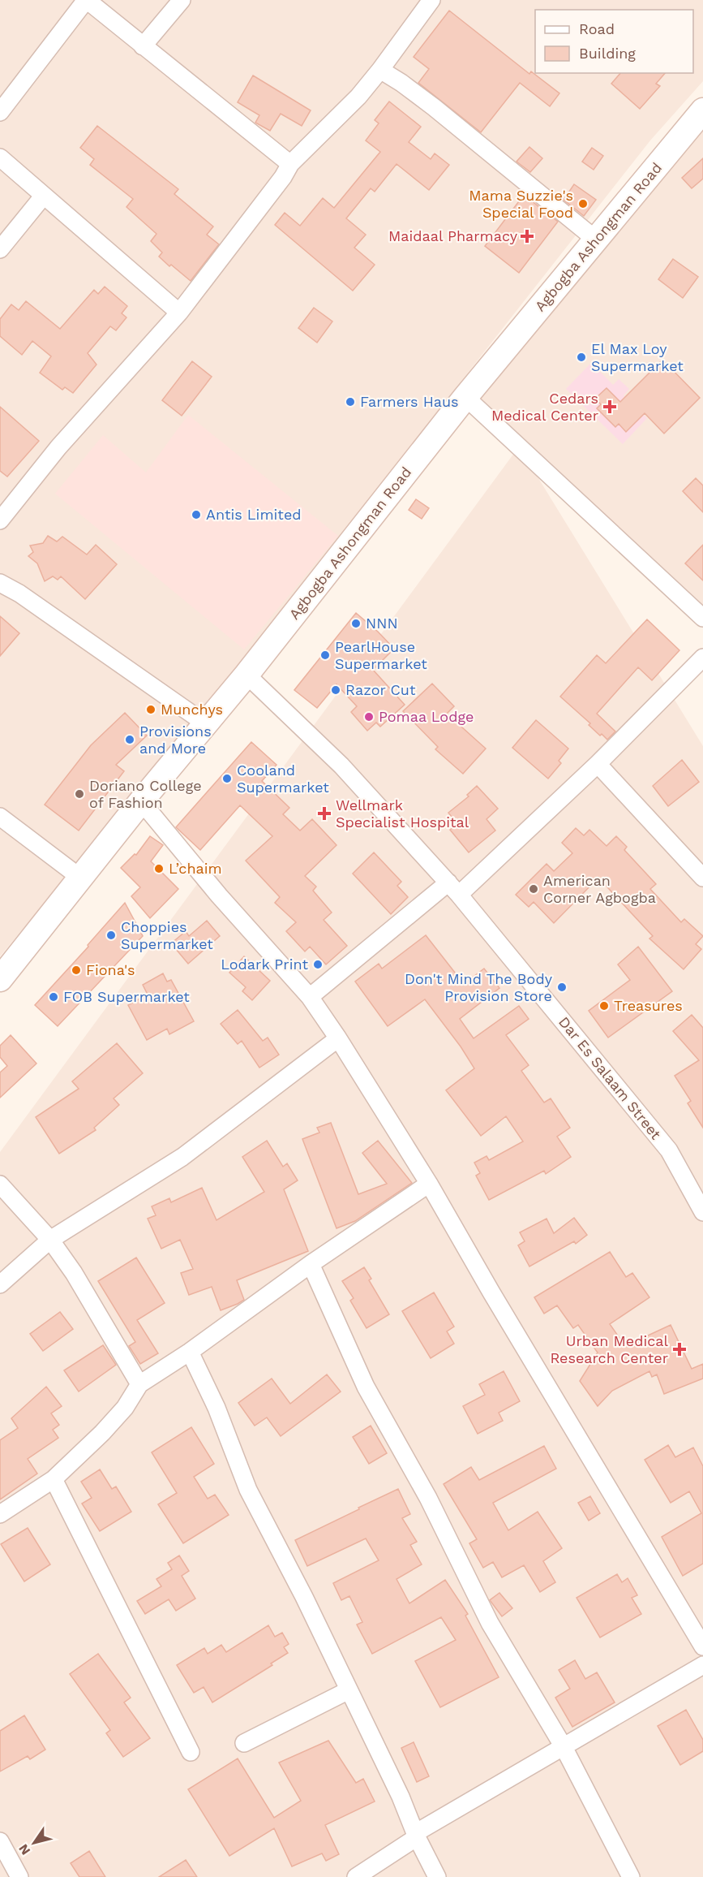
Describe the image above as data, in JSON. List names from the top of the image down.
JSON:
{
  "streets": {
    "street": ["Agbogba Ashongman Road", "Dar Es Salaam Street"]
  },
  "crossings": [
    ["Agbogba Ashongman Road", "Dar Es Salaam Street"]
  ],
  "places": {
    "other": [
      "Mama Suzzie's Special Food",
      "El Max Loy Supermarket",
      "Farmers Haus",
      "Antis Limited",
      "NNN",
      "PearlHouse Supermarket",
      "Razor Cut",
      "Munchys",
      "Pomaa Lodge",
      "Provisions and More",
      "Cooland Supermarket",
      "Doriano College of Fashion",
      "L’chaim",
      "American Corner Agbogba",
      "Choppies Supermarket",
      "Lodark Print",
      "Fiona's",
      "Don't Mind The Body Provision Store",
      "FOB Supermarket",
      "Treasures"
    ],
    "health": [
      "Maidaal Pharmacy",
      "Cedars Medical Center",
      "Wellmark Specialist Hospital",
      "Urban Medical Research Center"
    ]
  },
  "legend": ["Road", "Building"],
  "north": "bottom left"
}
